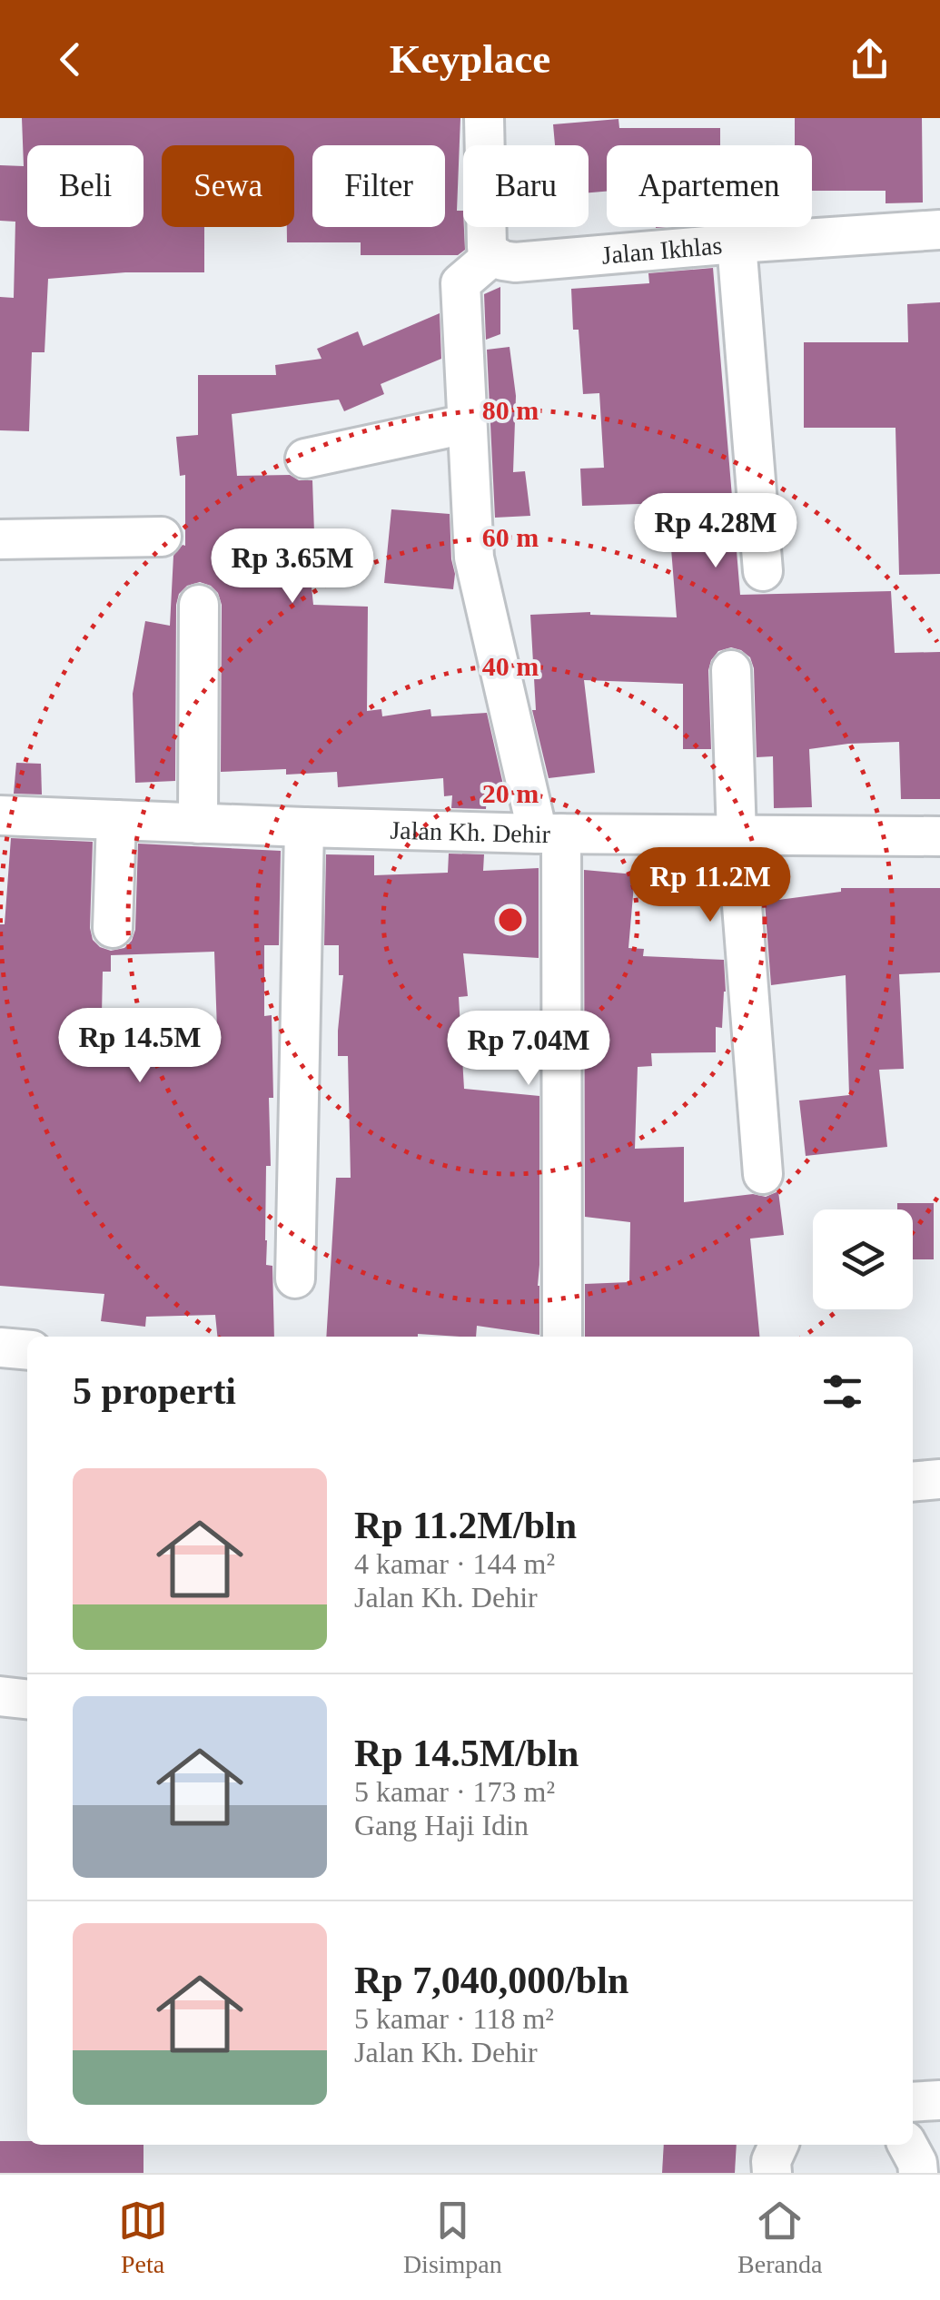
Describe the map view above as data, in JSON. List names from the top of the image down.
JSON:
{
  "streets": {
    "street": ["Jalan Ikhlas", "Jalan Kh. Dehir"]
  },
  "page": {
    "header": "Keyplace",
    "chip": [
      "Beli",
      "Sewa",
      "Filter",
      "Baru",
      "Apartemen"
    ],
    "price": [
      "Rp 4.28M",
      "Rp 3.65M",
      "Rp 11.2M",
      "Rp 14.5M",
      "Rp 7.04M"
    ],
    "heading": "5 properti",
    "list": [
      {
        "name": "Rp 11.2M/bln",
        "note": "4 kamar · 144 m² · Jalan Kh. Dehir"
      },
      {
        "name": "Rp 14.5M/bln",
        "note": "5 kamar · 173 m² · Gang Haji Idin"
      },
      {
        "name": "Rp 7,040,000/bln",
        "note": "5 kamar · 118 m² · Jalan Kh. Dehir"
      }
    ],
    "tabs": ["Peta", "Disimpan", "Beranda"]
  },
  "rings": [
    "80 m",
    "60 m",
    "40 m",
    "20 m"
  ]
}
